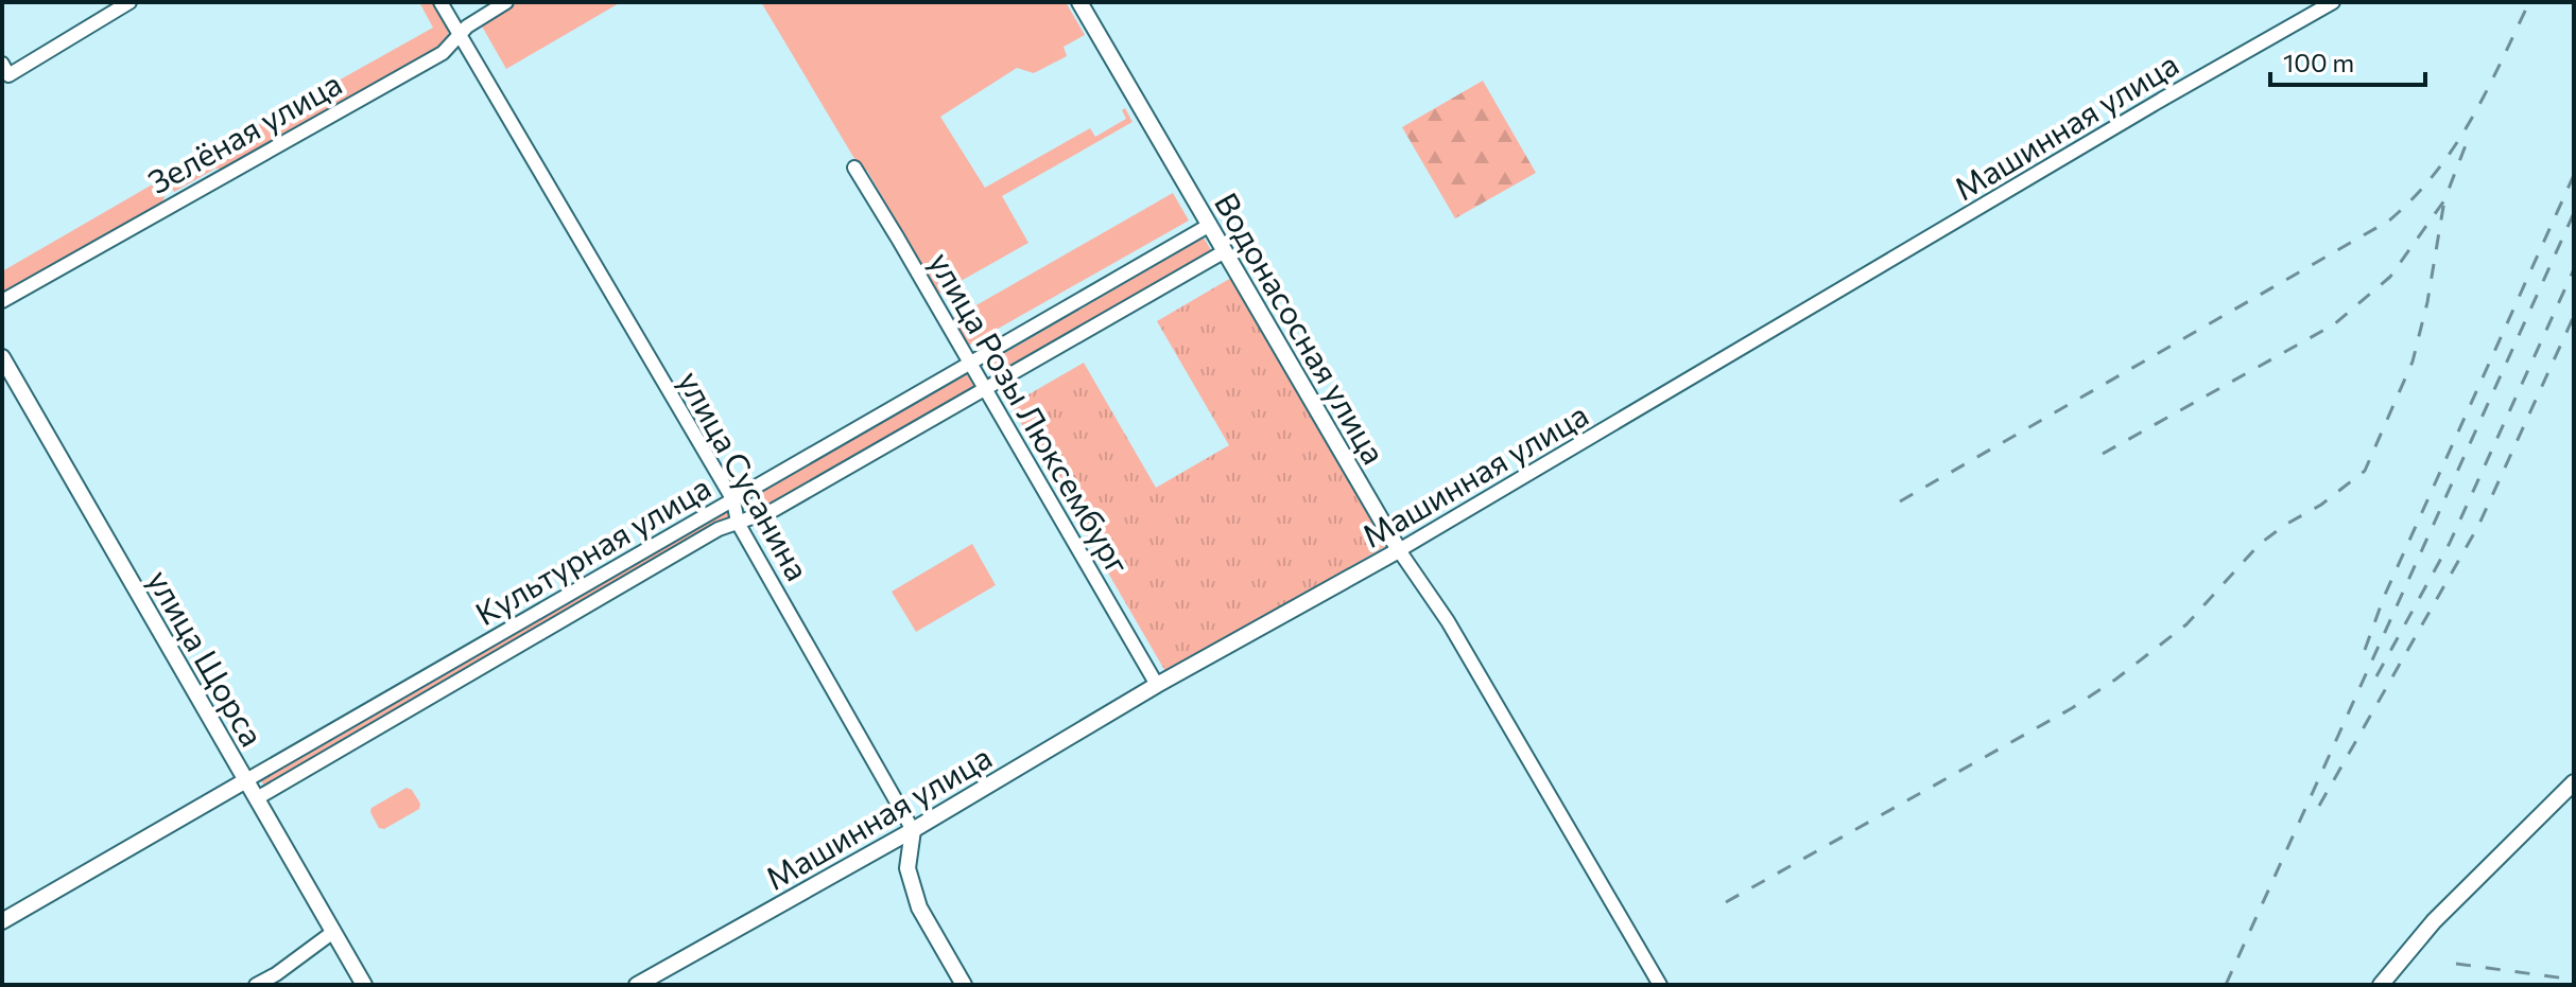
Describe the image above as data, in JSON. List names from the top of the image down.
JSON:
{
  "streets": {
    "street": [
      "Машинная улица",
      "Зелёная улица",
      "Водонасосная улица",
      "улица Розы Люксембург",
      "улица Сусанина",
      "Культурная улица",
      "улица Щорса"
    ]
  },
  "crossings": [
    ["Машинная улица", "Водонасосная улица"],
    ["Машинная улица", "улица Розы Люксембург"],
    ["Машинная улица", "улица Сусанина"],
    ["Зелёная улица", "улица Сусанина"],
    ["Водонасосная улица", "Культурная улица"],
    ["улица Розы Люксембург", "Культурная улица"],
    ["улица Сусанина", "Культурная улица"],
    ["Культурная улица", "улица Щорса"]
  ],
  "scale_bar": "100 m"
}
